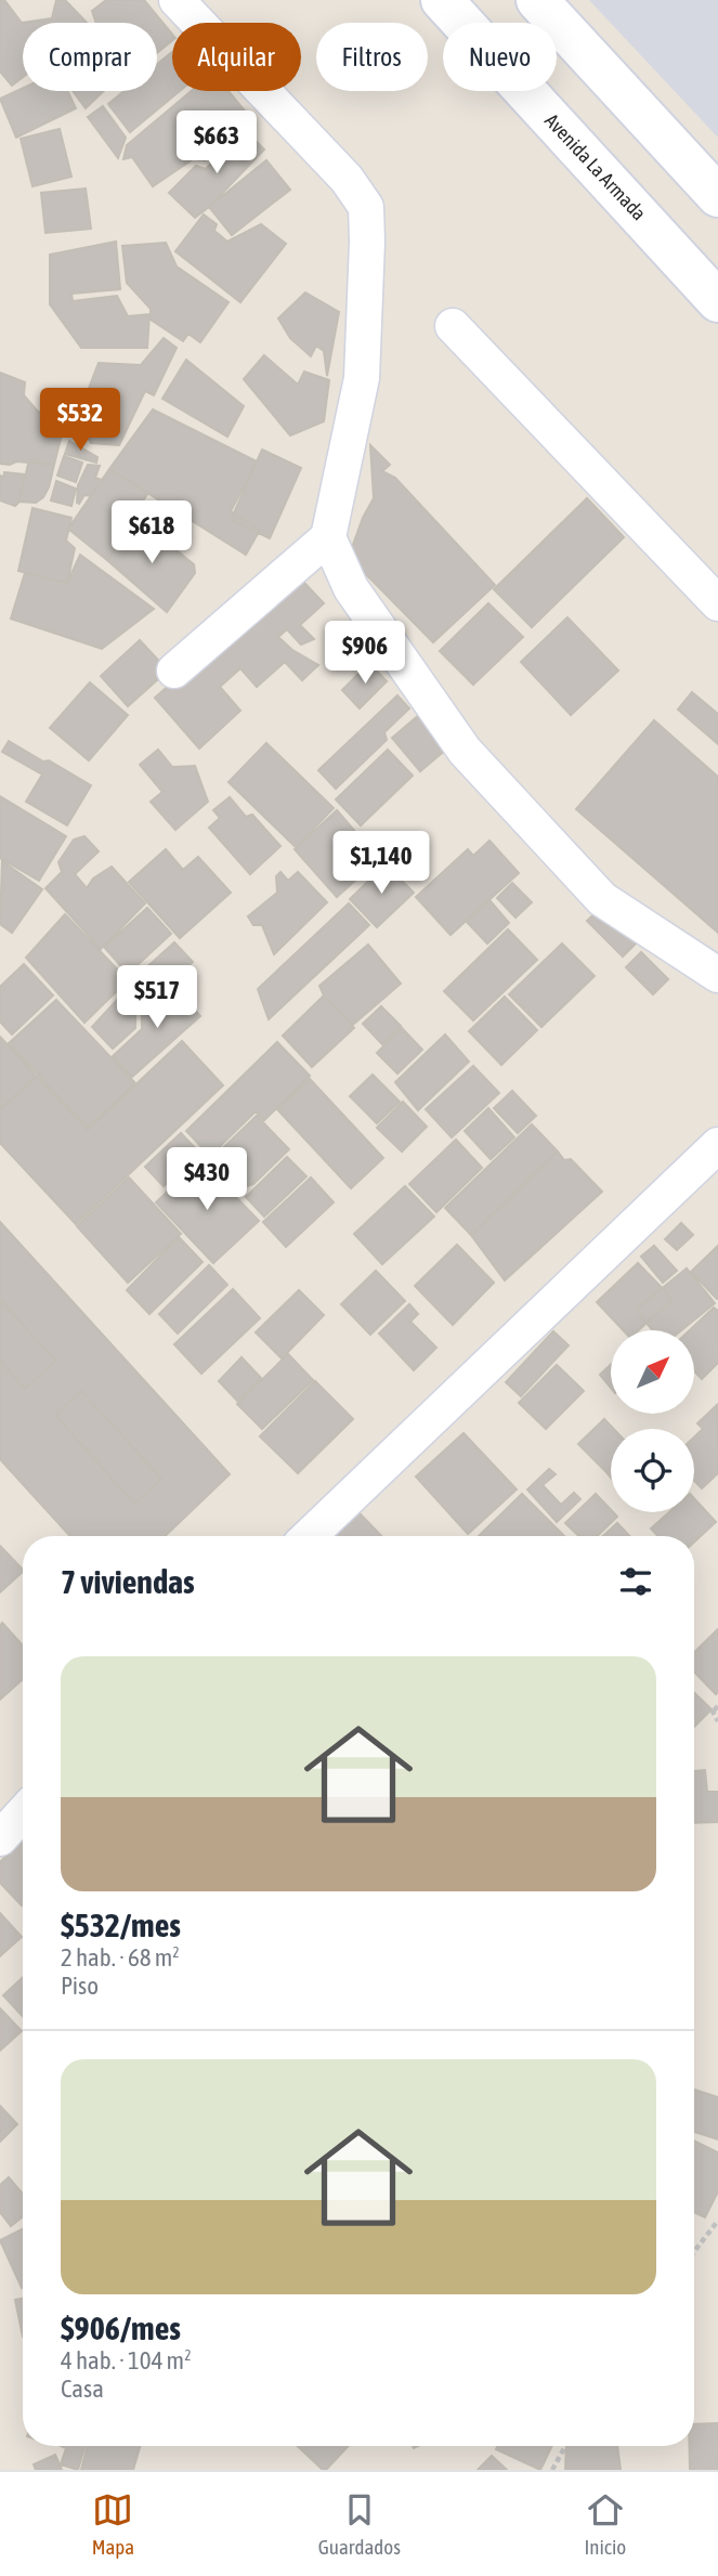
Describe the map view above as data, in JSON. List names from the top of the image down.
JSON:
{
  "streets": {
    "main road": ["Avenida La Armada"]
  },
  "north": "top right",
  "page": {
    "chip": [
      "Comprar",
      "Alquilar",
      "Filtros",
      "Nuevo"
    ],
    "price": [
      "$663",
      "$532",
      "$618",
      "$906",
      "$1,140",
      "$517",
      "$430"
    ],
    "heading": "7 viviendas",
    "list": [
      {
        "name": "$532/mes",
        "note": "2 hab. · 68 m² · Piso"
      },
      {
        "name": "$906/mes",
        "note": "4 hab. · 104 m² · Casa"
      }
    ],
    "tabs": ["Mapa", "Guardados", "Inicio"]
  }
}
